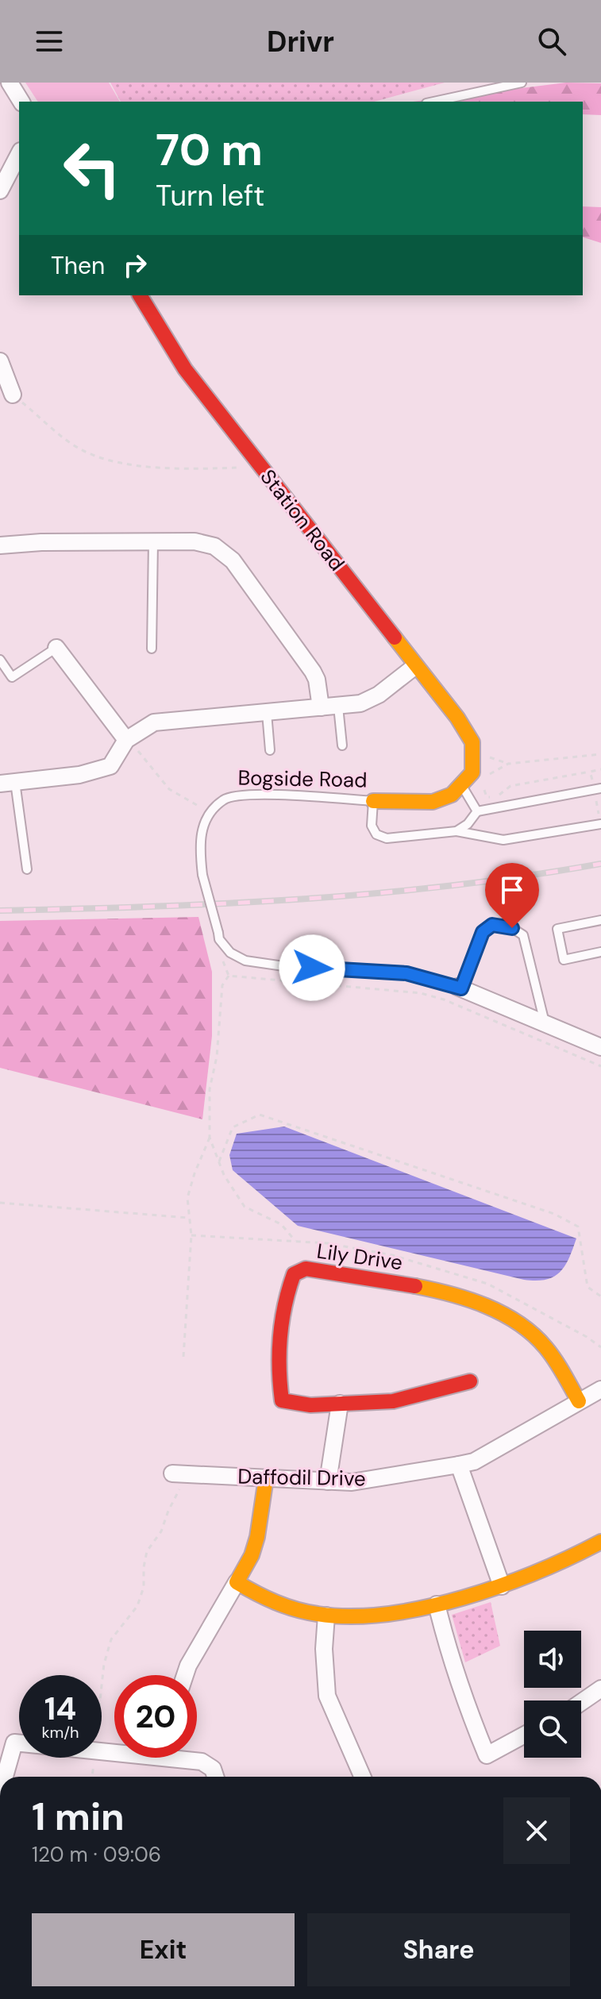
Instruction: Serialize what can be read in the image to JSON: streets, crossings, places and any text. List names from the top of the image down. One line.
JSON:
{"streets":{"main road":["Station Road","Bogside Road","Lily Drive"],"street":["Daffodil Drive"]},"crossings":[["Station Road","Bogside Road"],["Lily Drive","Daffodil Drive"]],"page":{"header":"Drivr","turn":["70 m","Turn left"],"then":"Then","speed":"14 km/h","limit":"20","heading":["1 min","120 m · 09:06"],"buttons":["Exit","Share"]}}
